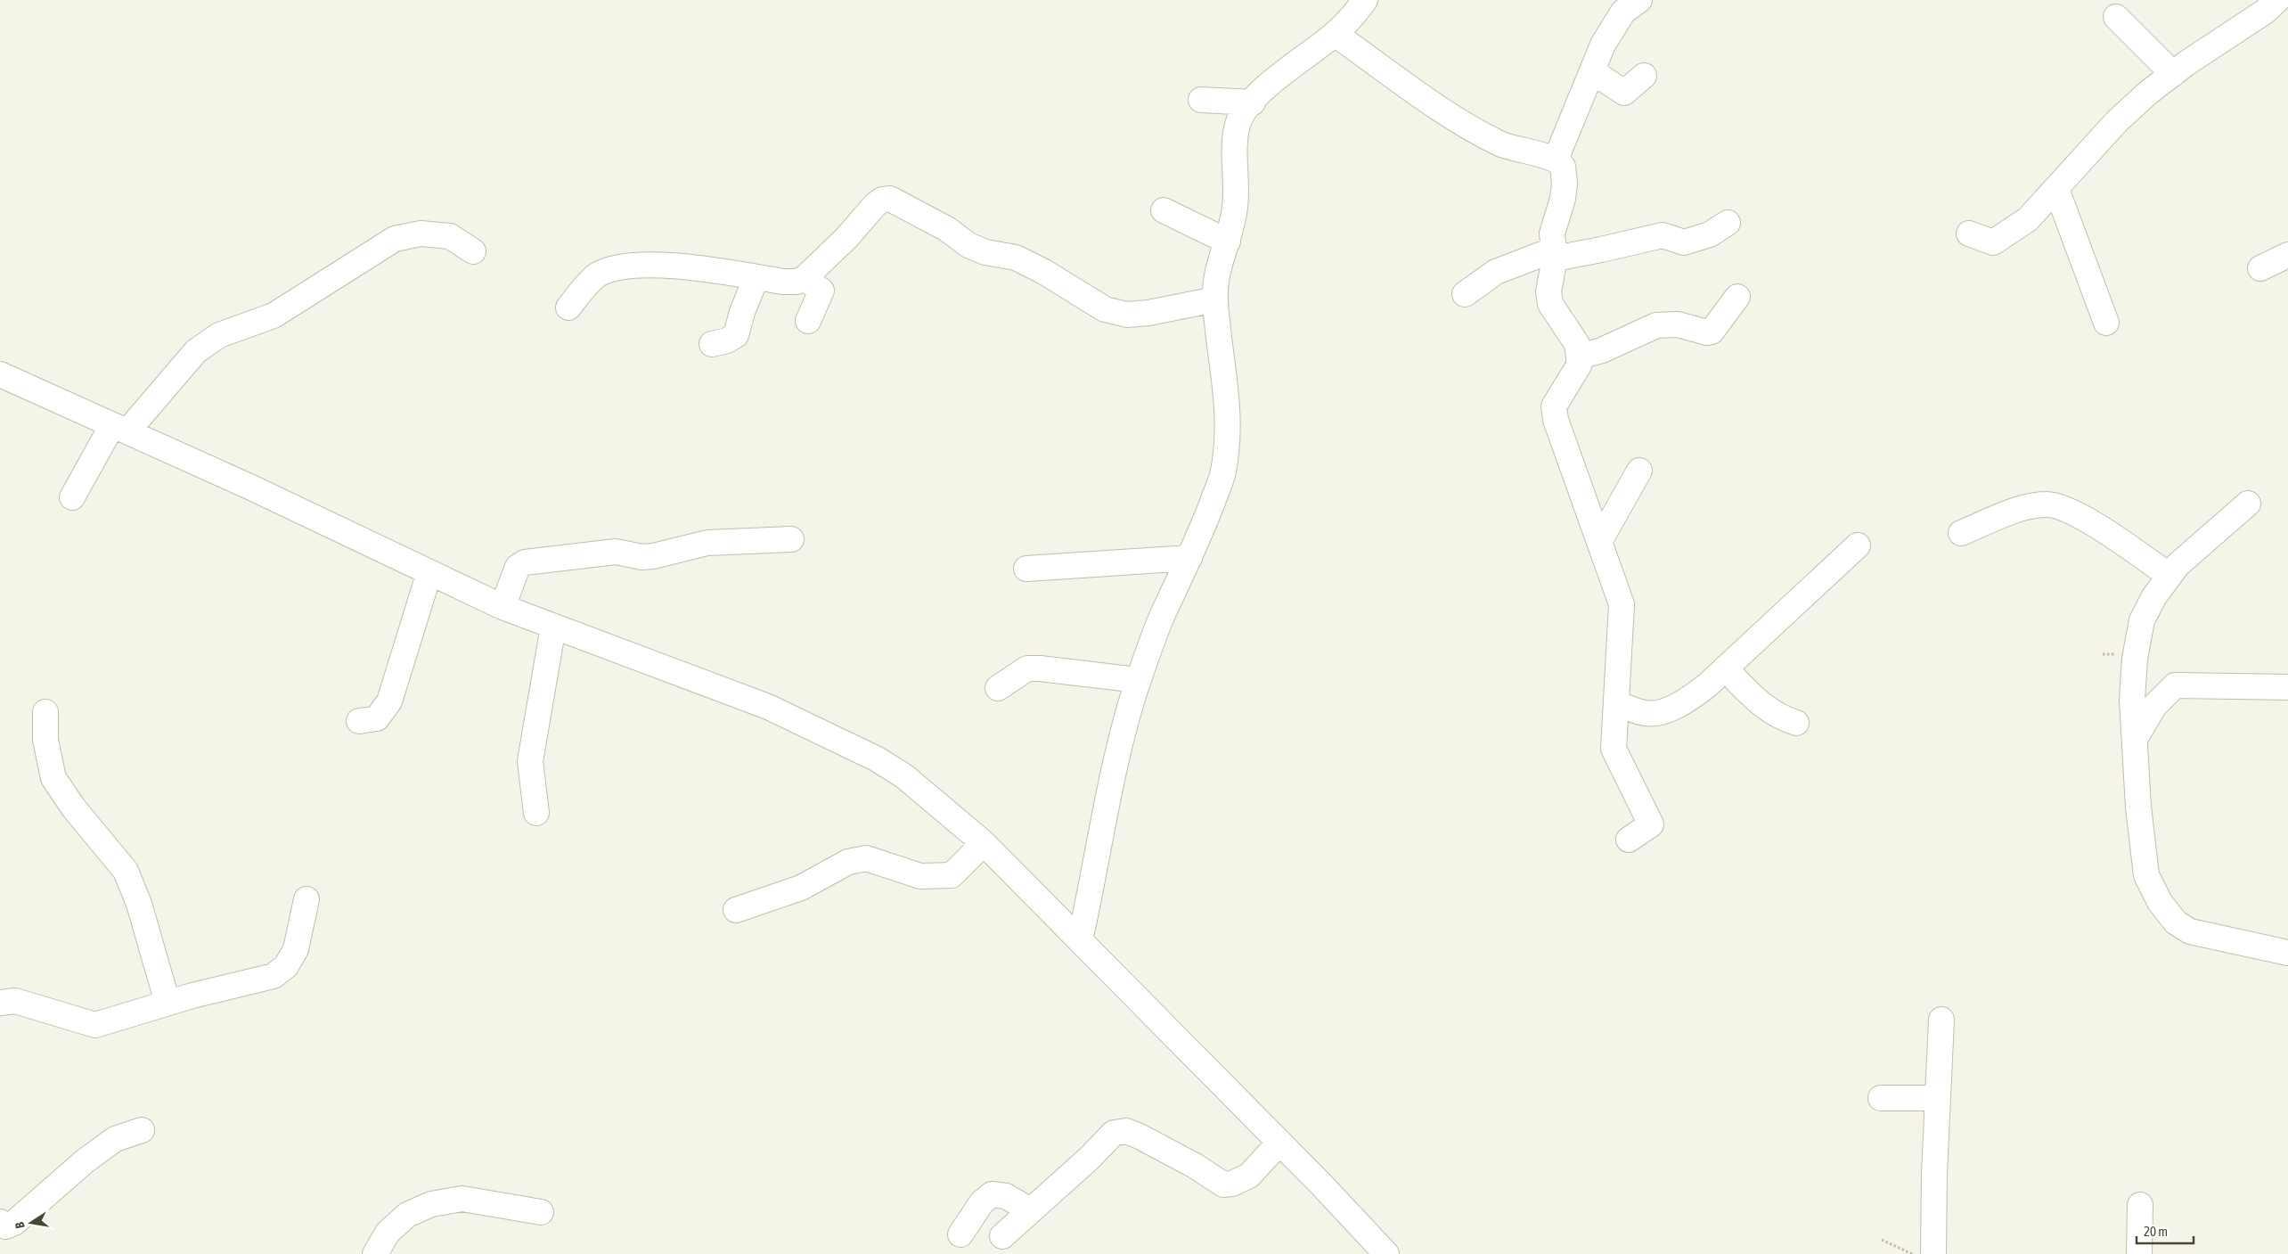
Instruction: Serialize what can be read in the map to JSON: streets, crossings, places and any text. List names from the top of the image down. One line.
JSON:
{"scale_bar":"20 m","north":"left"}
